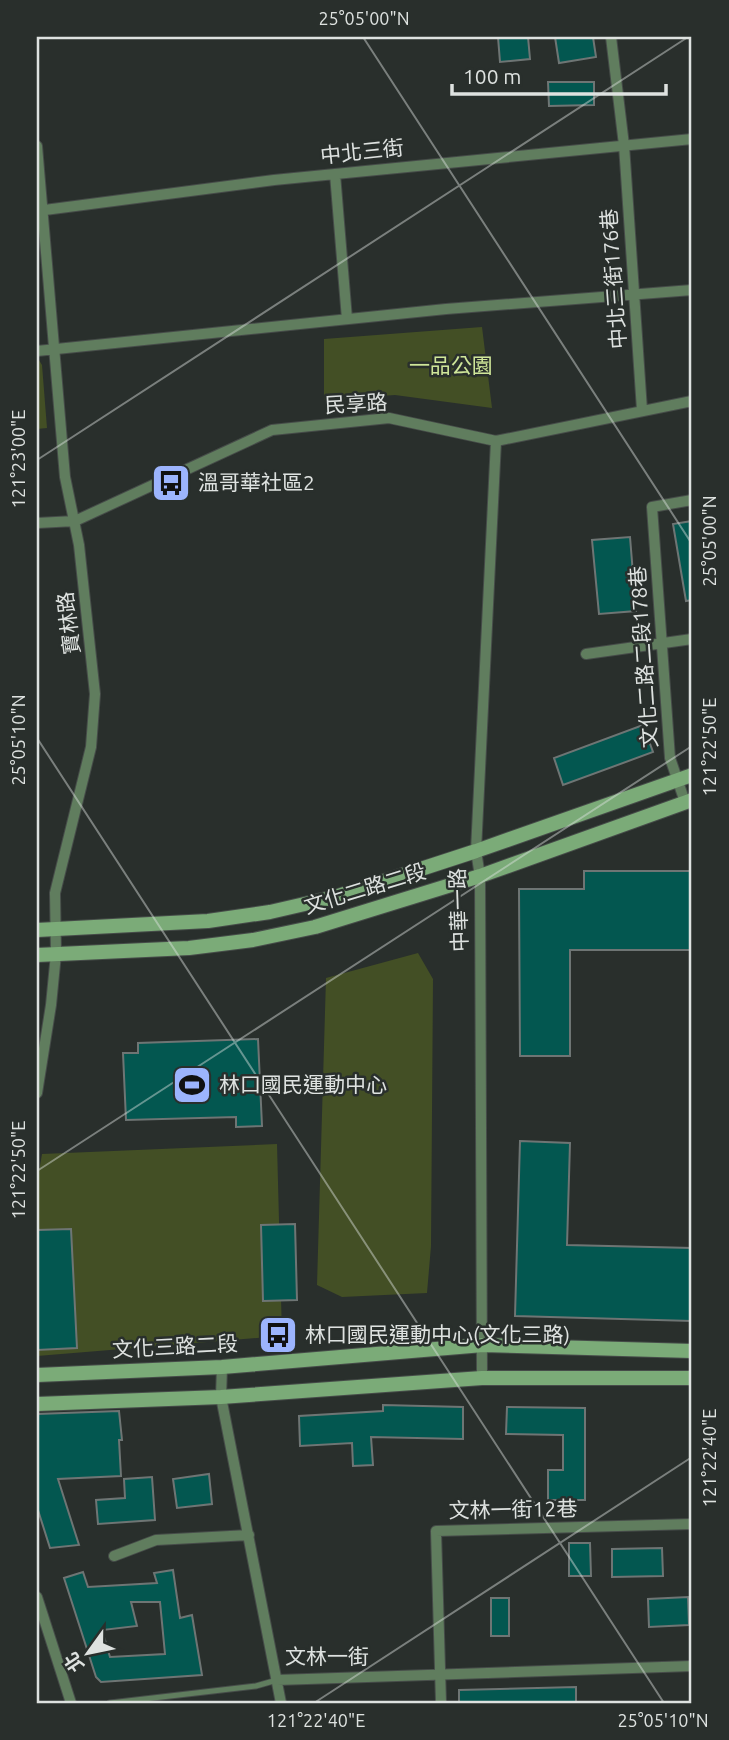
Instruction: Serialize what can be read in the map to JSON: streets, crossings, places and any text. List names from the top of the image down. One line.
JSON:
{"streets":{"street":["中北三街","中北三街176巷","民享路","寶林路","文化二路二段178巷","文化二路二段","中華一路","文化三路二段","文林一街12巷","文林一街"]},"crossings":[["中北三街","中北三街176巷"],["中北三街","寶林路"],["中北三街176巷","民享路"],["民享路","寶林路"],["民享路","中華一路"],["寶林路","文化二路二段"],["文化二路二段178巷","文化二路二段"],["文化二路二段","中華一路"],["中華一路","文化三路二段"],["文化三路二段","文林一街"],["文林一街12巷","文林一街"]],"parks":["一品公園"],"places":{"bus stop":["溫哥華社區2","林口國民運動中心(文化三路)"],"sports":["林口國民運動中心"]},"scale_bar":"100 m","north":"bottom left","coordinates":["25°05'00\"N","121°23'00\"E","25°05'10\"N","121°22'50\"E","121°22'40\"E"]}
